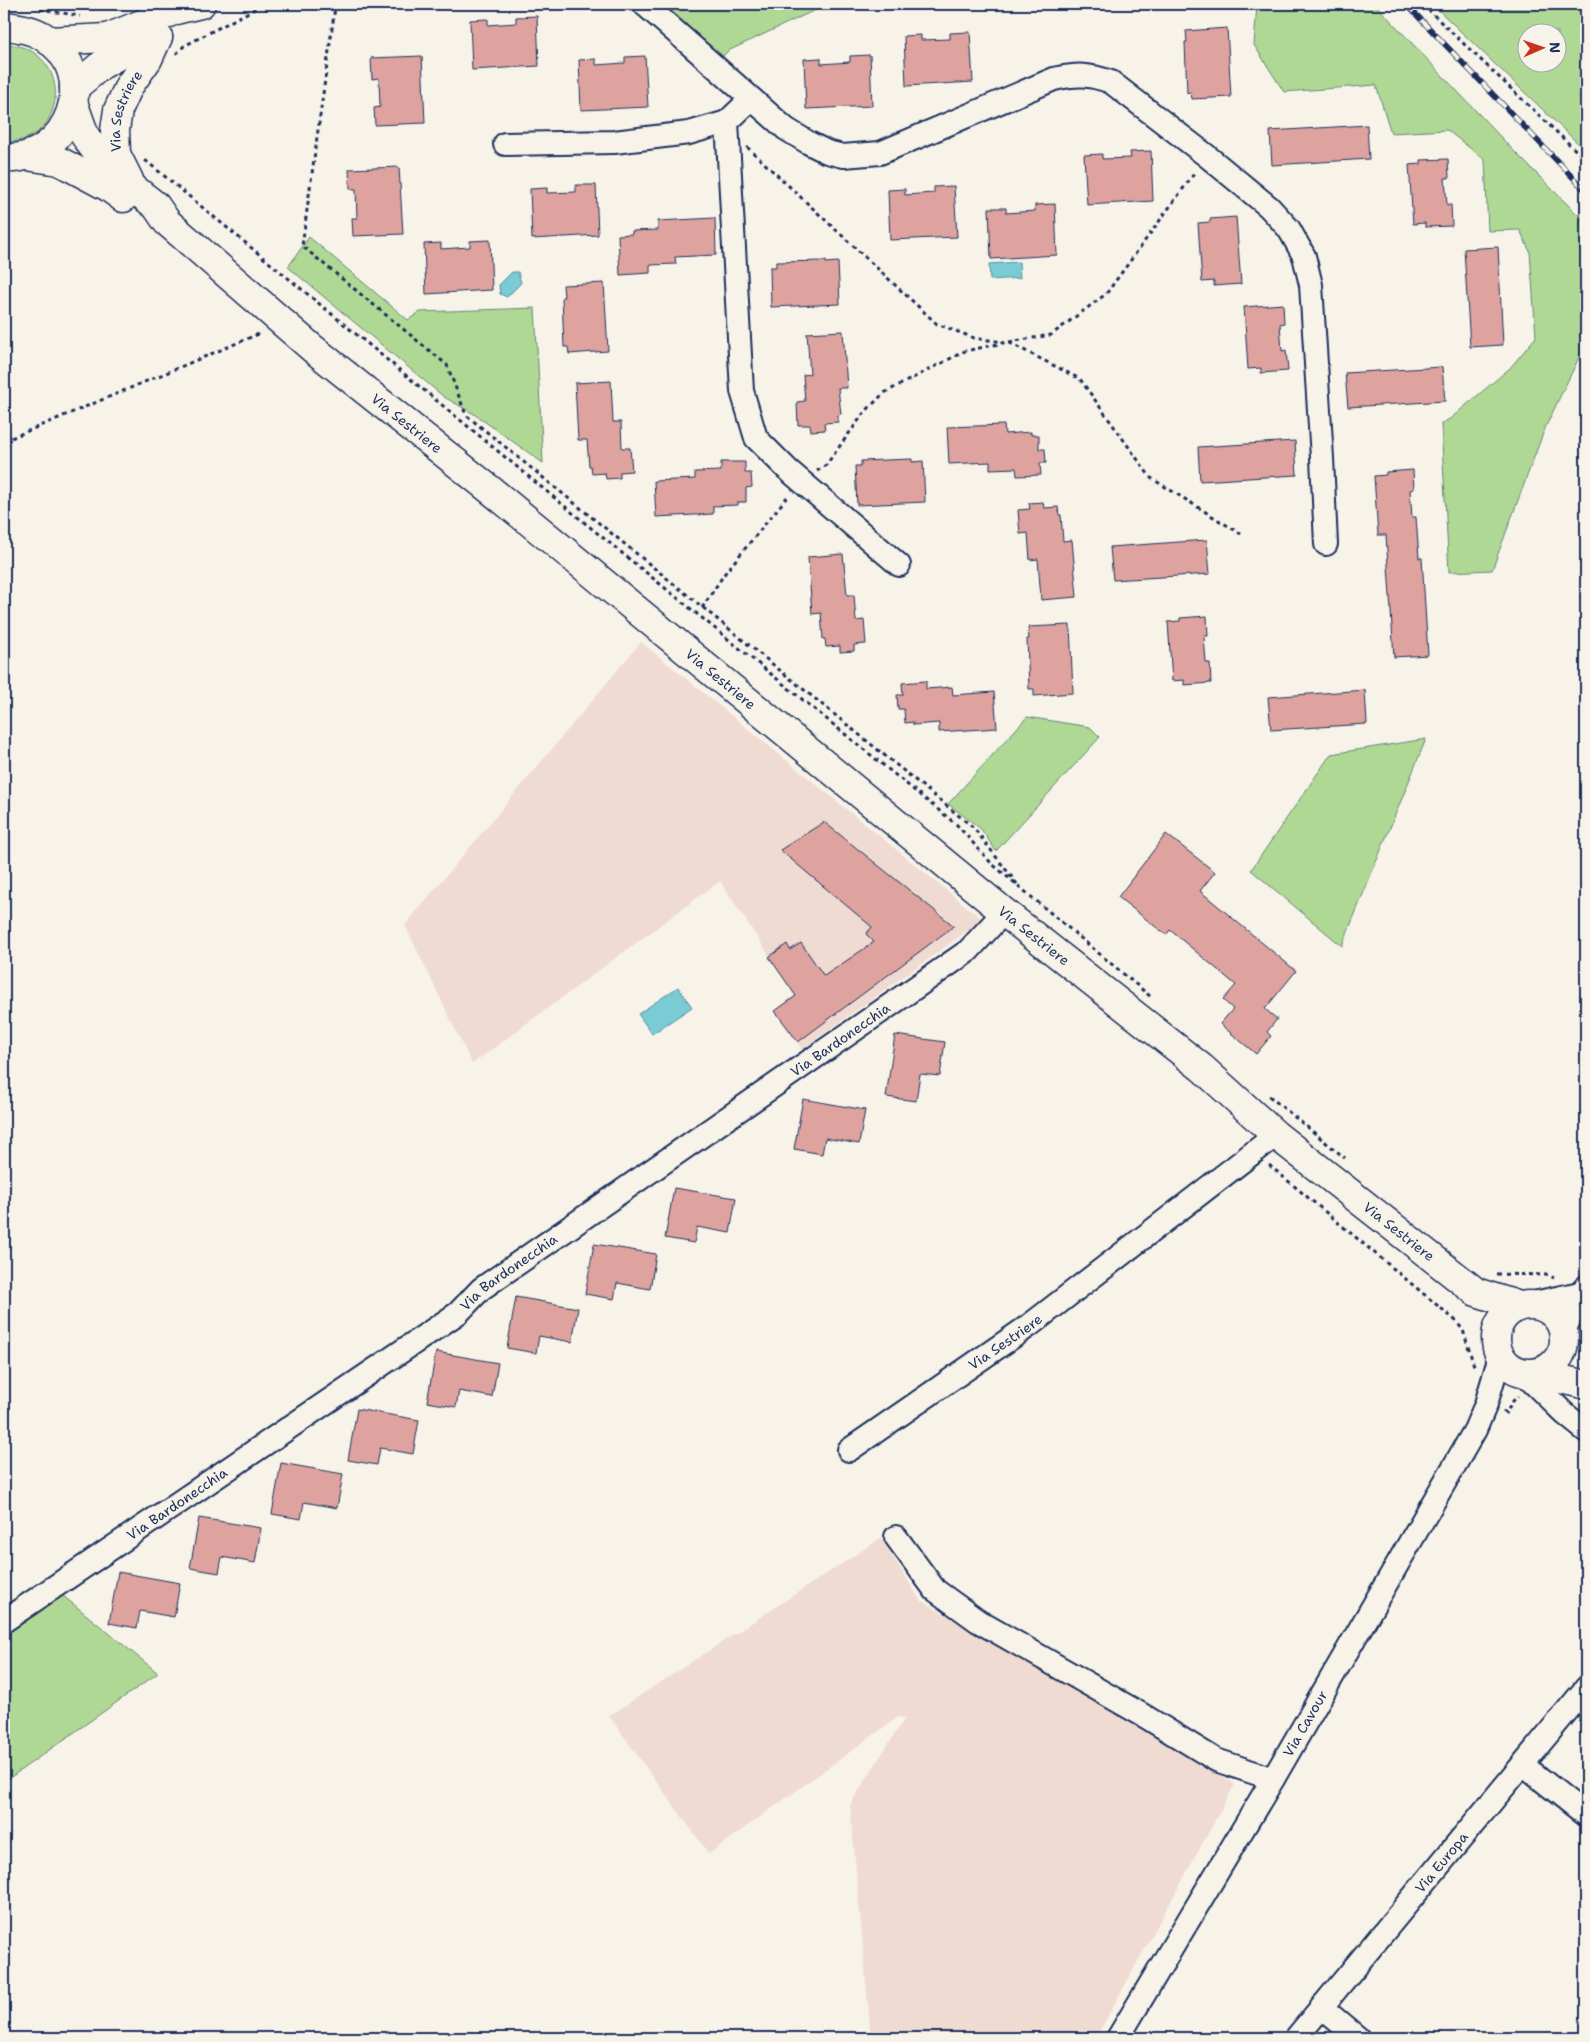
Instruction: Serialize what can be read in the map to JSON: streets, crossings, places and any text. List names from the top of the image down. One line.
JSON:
{"streets":{"main road":["Via Sestriere"],"street":["Via Bardonecchia","Via Cavour","Via Europa"]},"crossings":[["Via Sestriere","Via Bardonecchia"]],"north":"right"}
